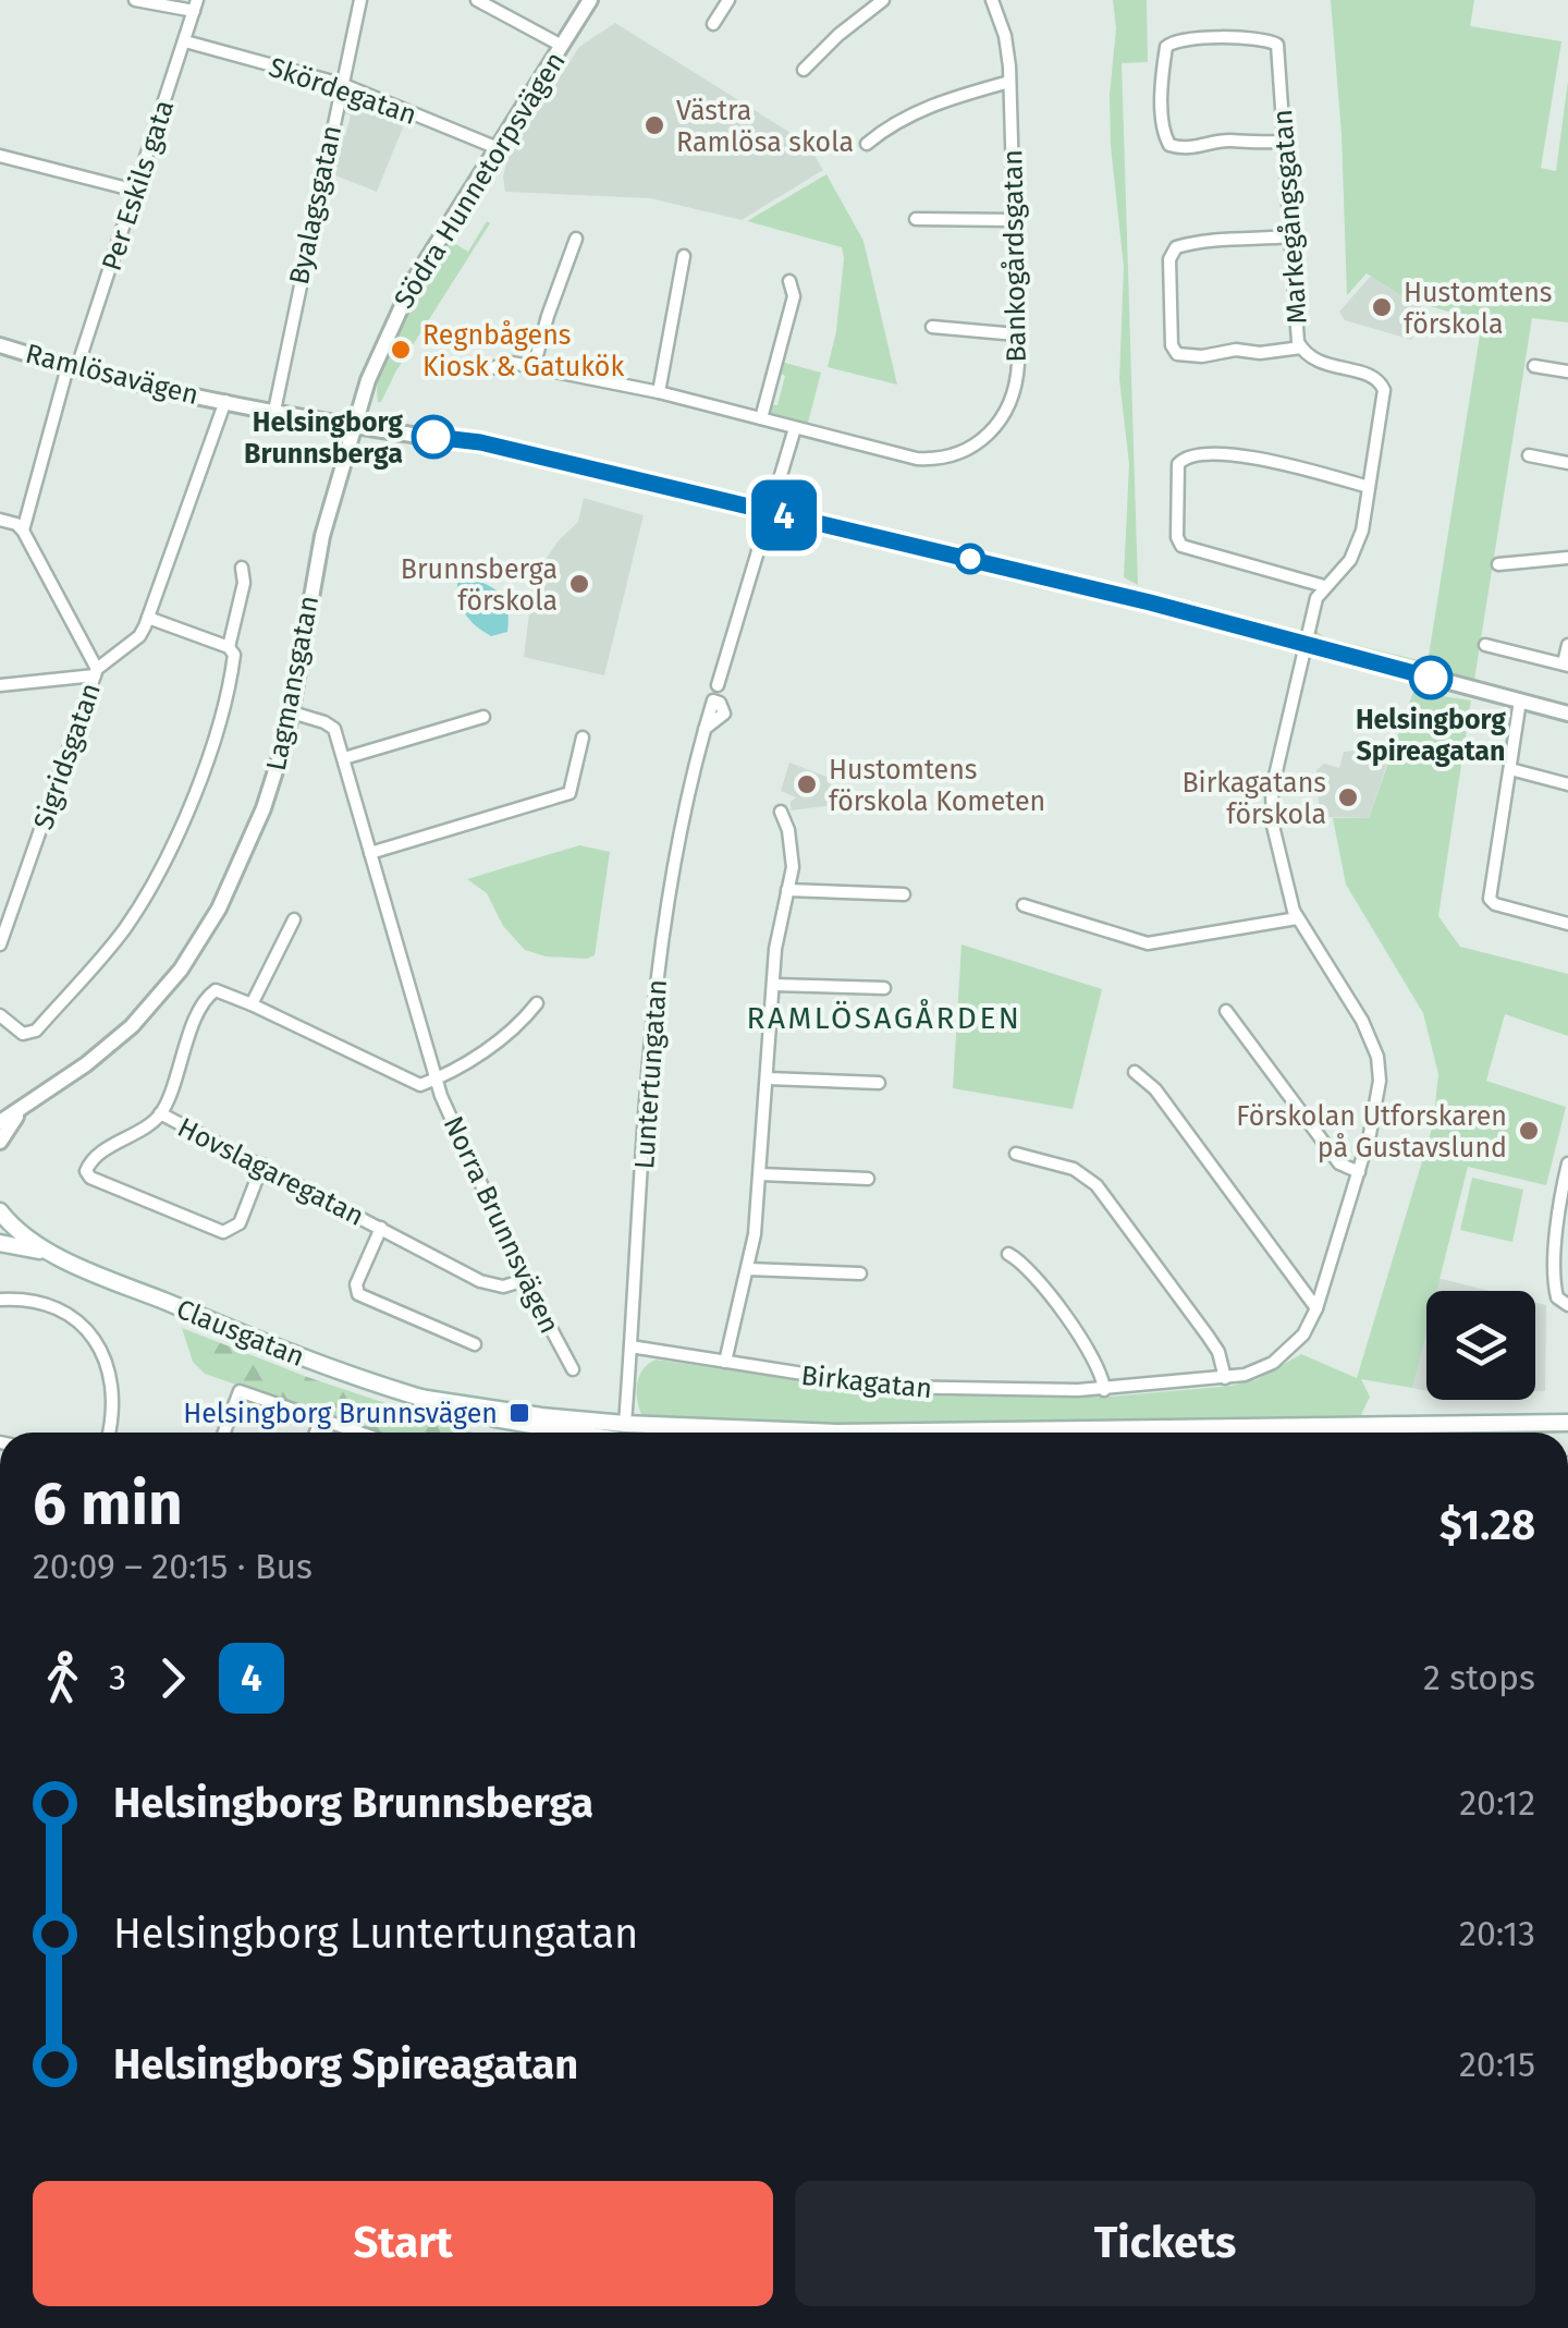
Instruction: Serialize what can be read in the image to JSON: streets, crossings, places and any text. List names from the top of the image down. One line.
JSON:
{"streets":{"main road":["Clausgatan"],"street":["Skördegatan","Södra Hunnetorpsvägen","Per Eskils gata","Byalagsgatan","Markegångsgatan","Bankogårdsgatan","Ramlösavägen","Lagmansgatan","Sigridsgatan","Luntertungatan","Hovslagaregatan","Norra Brunnsvägen","Birkagatan"]},"crossings":[["Skördegatan","Södra Hunnetorpsvägen"],["Skördegatan","Per Eskils gata"],["Skördegatan","Byalagsgatan"],["Södra Hunnetorpsvägen","Ramlösavägen"],["Södra Hunnetorpsvägen","Lagmansgatan"],["Per Eskils gata","Ramlösavägen"],["Byalagsgatan","Ramlösavägen"],["Markegångsgatan","Ramlösavägen"],["Markegångsgatan","Birkagatan"],["Ramlösavägen","Lagmansgatan"],["Ramlösavägen","Sigridsgatan"],["Ramlösavägen","Birkagatan"],["Lagmansgatan","Norra Brunnsvägen"],["Luntertungatan","Birkagatan"],["Hovslagaregatan","Norra Brunnsvägen"]],"districts":["RAMLÖSAGÅRDEN"],"places":{"other":["Västra Ramlösa skola","Hustomtens förskola","Regnbågens Kiosk & Gatukök","Helsingborg Brunnsberga","Brunnsberga förskola","Helsingborg Spireagatan","Hustomtens förskola Kometen","Birkagatans förskola","Förskolan Utforskaren på Gustavslund"],"transit":["Helsingborg Brunnsvägen"]},"lines":["bus line 4"],"page":{"on_map":"4","heading":["6 min","20:09 – 20:15 · Bus","$1.28"],"legs":["3","4","2 stops"],"list":[{"name":"Helsingborg Brunnsberga","value":"20:12"},{"name":"Helsingborg Luntertungatan","value":"20:13"},{"name":"Helsingborg Spireagatan","value":"20:15"}],"buttons":["Start","Tickets"]}}
